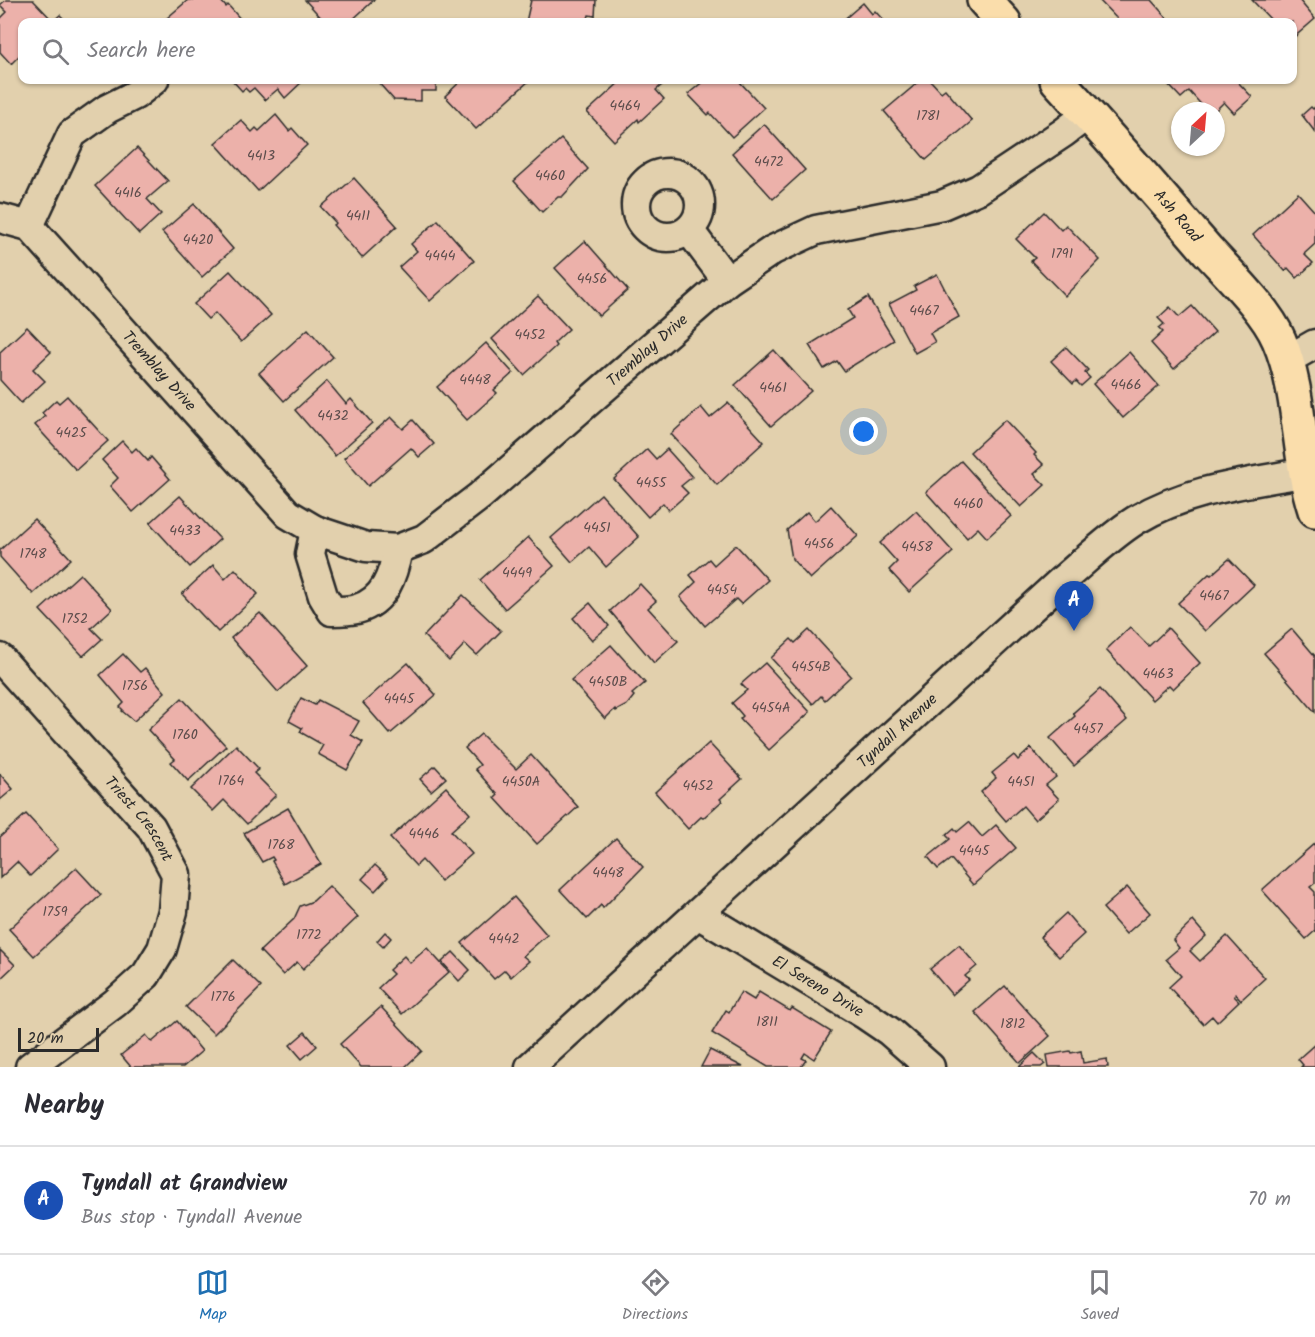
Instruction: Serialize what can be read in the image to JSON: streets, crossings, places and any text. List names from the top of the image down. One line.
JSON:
{"streets":{"main road":["Ash Road"],"street":["Tremblay Drive","Tyndall Avenue","Triest Crescent","El Sereno Drive"]},"crossings":[["Ash Road","Tremblay Drive"],["Ash Road","Tyndall Avenue"],["Tyndall Avenue","El Sereno Drive"]],"house_numbers":["4464","1781","4413","4472","4460","4416","4411","4420","1791","4444","4456","4467","4452","4448","4466","4461","4432","4425","4455","4460","4451","4433","4456","4458","1748","4449","4454","4467","1752","4454B","4463","4450B","1756","4445","4454A","4457","1760","1764","4450A","4451","4452","4446","1768","4445","4448","1759","1772","4442","1776","1811","1812"],"scale_bar":"20 m","north":"top right","page":{"search":"Search here","pins":"A","scale":"20 m","heading":"Nearby","list":[{"mark":"A","name":"Tyndall at Grandview","note":"Bus stop · Tyndall Avenue","value":"70 m"}],"nav":["Map","Directions","Saved"]}}
